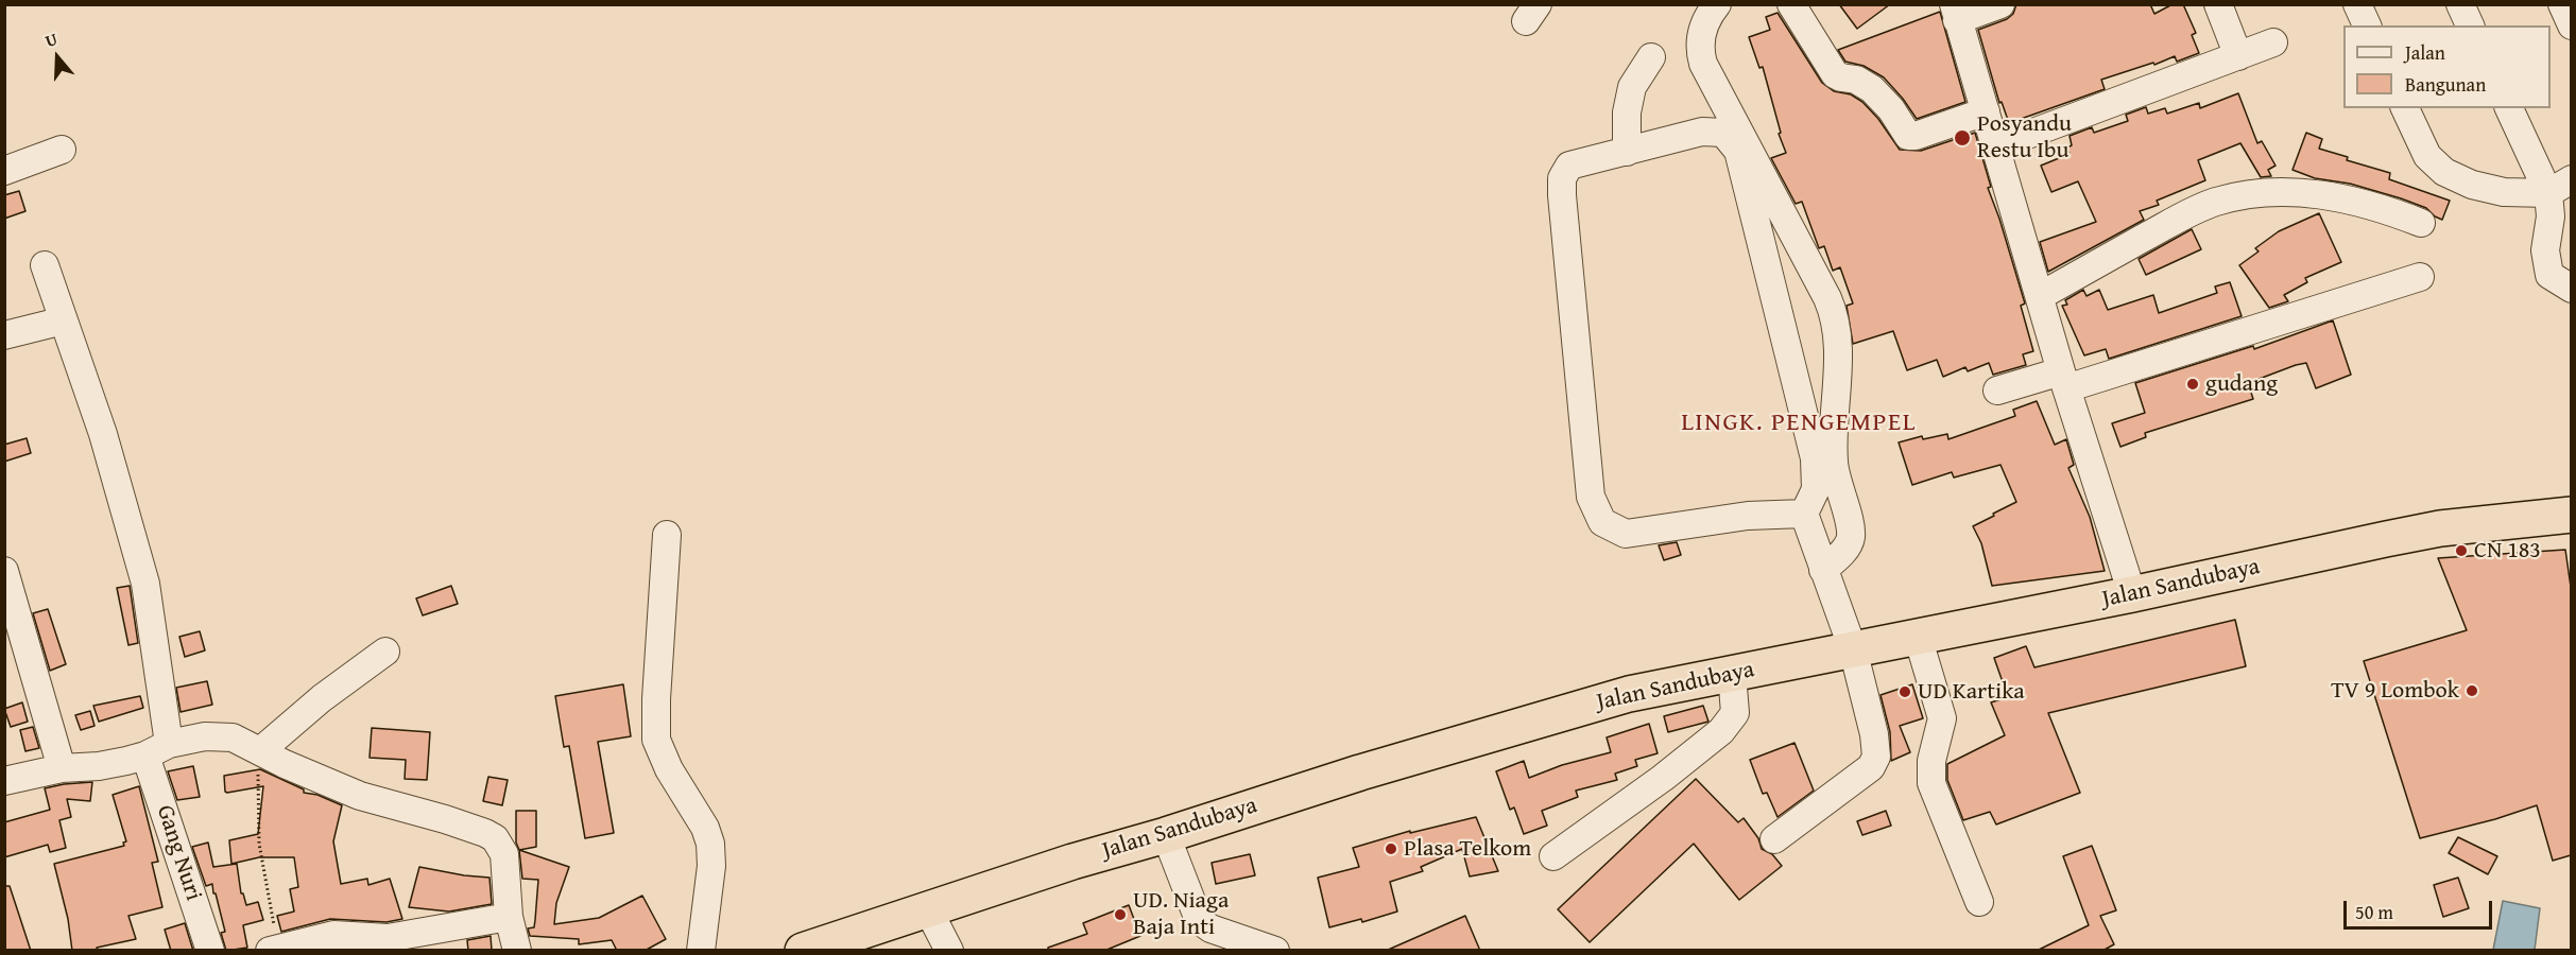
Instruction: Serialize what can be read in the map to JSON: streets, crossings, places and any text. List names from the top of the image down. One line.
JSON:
{"streets":{"highway":["Jalan Sandubaya"],"street":["Gang Nuri"]},"districts":["LINGK. PENGEMPEL"],"places":["Posyandu Restu Ibu","gudang","CN 183","TV 9 Lombok","UD Kartika","Plasa Telkom","UD. Niaga Baja Inti"],"legend":["Jalan","Bangunan"],"scale_bar":"50 m","north":"top"}
